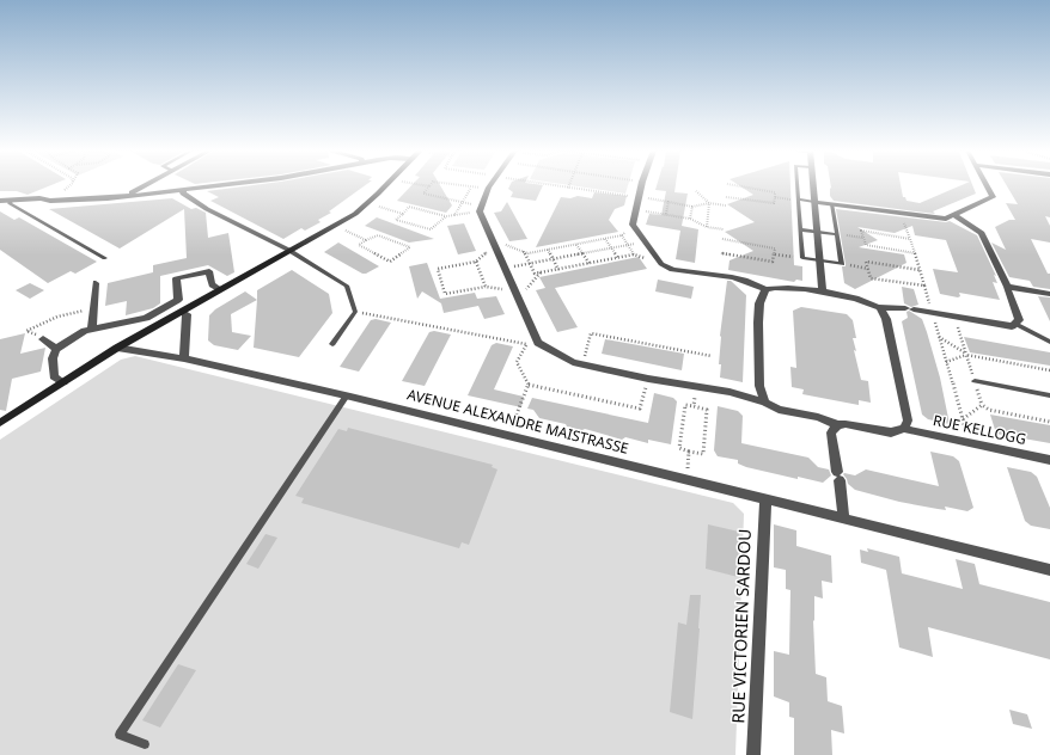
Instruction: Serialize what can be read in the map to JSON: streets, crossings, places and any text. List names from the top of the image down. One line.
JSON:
{"streets":{"street":["AVENUE ALEXANDRE MAISTRASSE","RUE KELLOGG","RUE VICTORIEN SARDOU"]},"crossings":[["AVENUE ALEXANDRE MAISTRASSE","RUE VICTORIEN SARDOU"]]}
